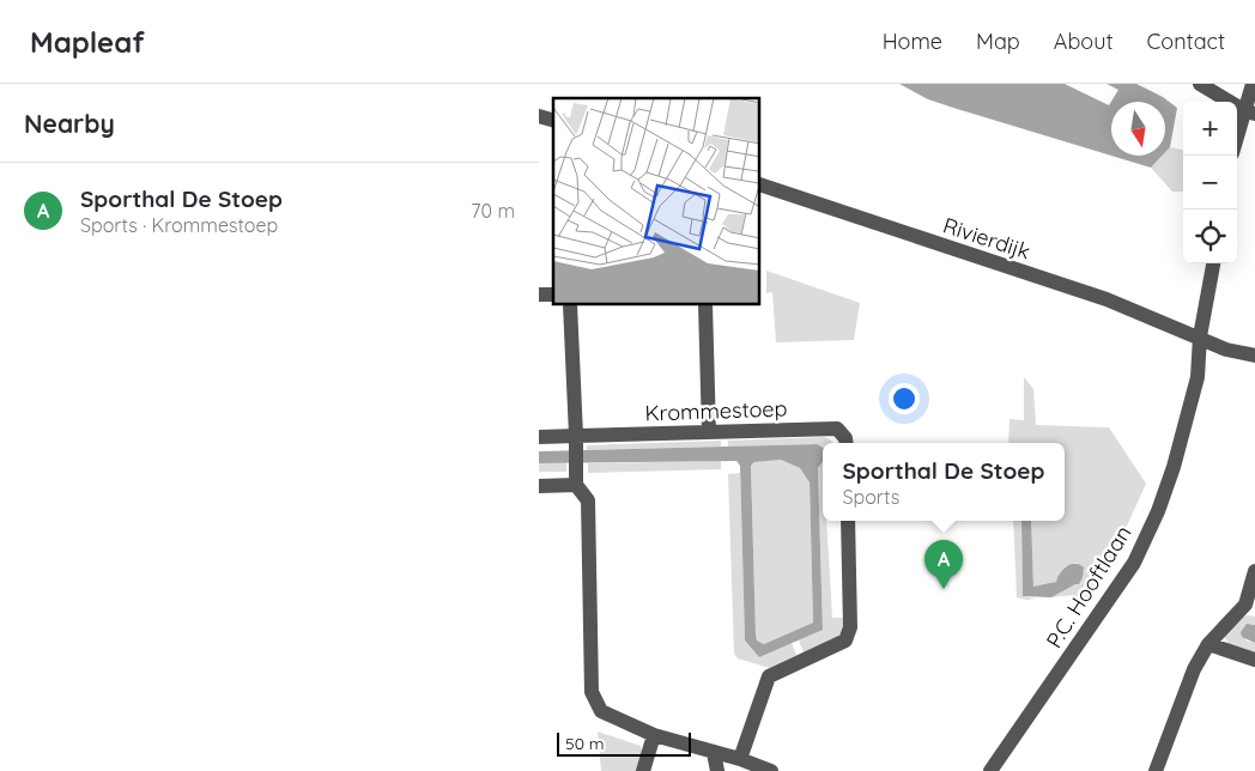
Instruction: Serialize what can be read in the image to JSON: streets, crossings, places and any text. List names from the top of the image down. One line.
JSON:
{"streets":{"street":["Rivierdijk","Krommestoep","P.C. Hooftlaan"]},"crossings":[["Rivierdijk","P.C. Hooftlaan"]],"scale_bar":"50 m","north":"bottom","page":{"header":"Mapleaf","nav":["Home","Map","About","Contact"],"heading":"Nearby","map_buttons":["+","−"],"list":[{"mark":"A","name":"Sporthal De Stoep","note":"Sports · Krommestoep","value":"70 m"}],"popup":["Sporthal De Stoep","Sports"],"pins":"A","scale":"50 m"}}
